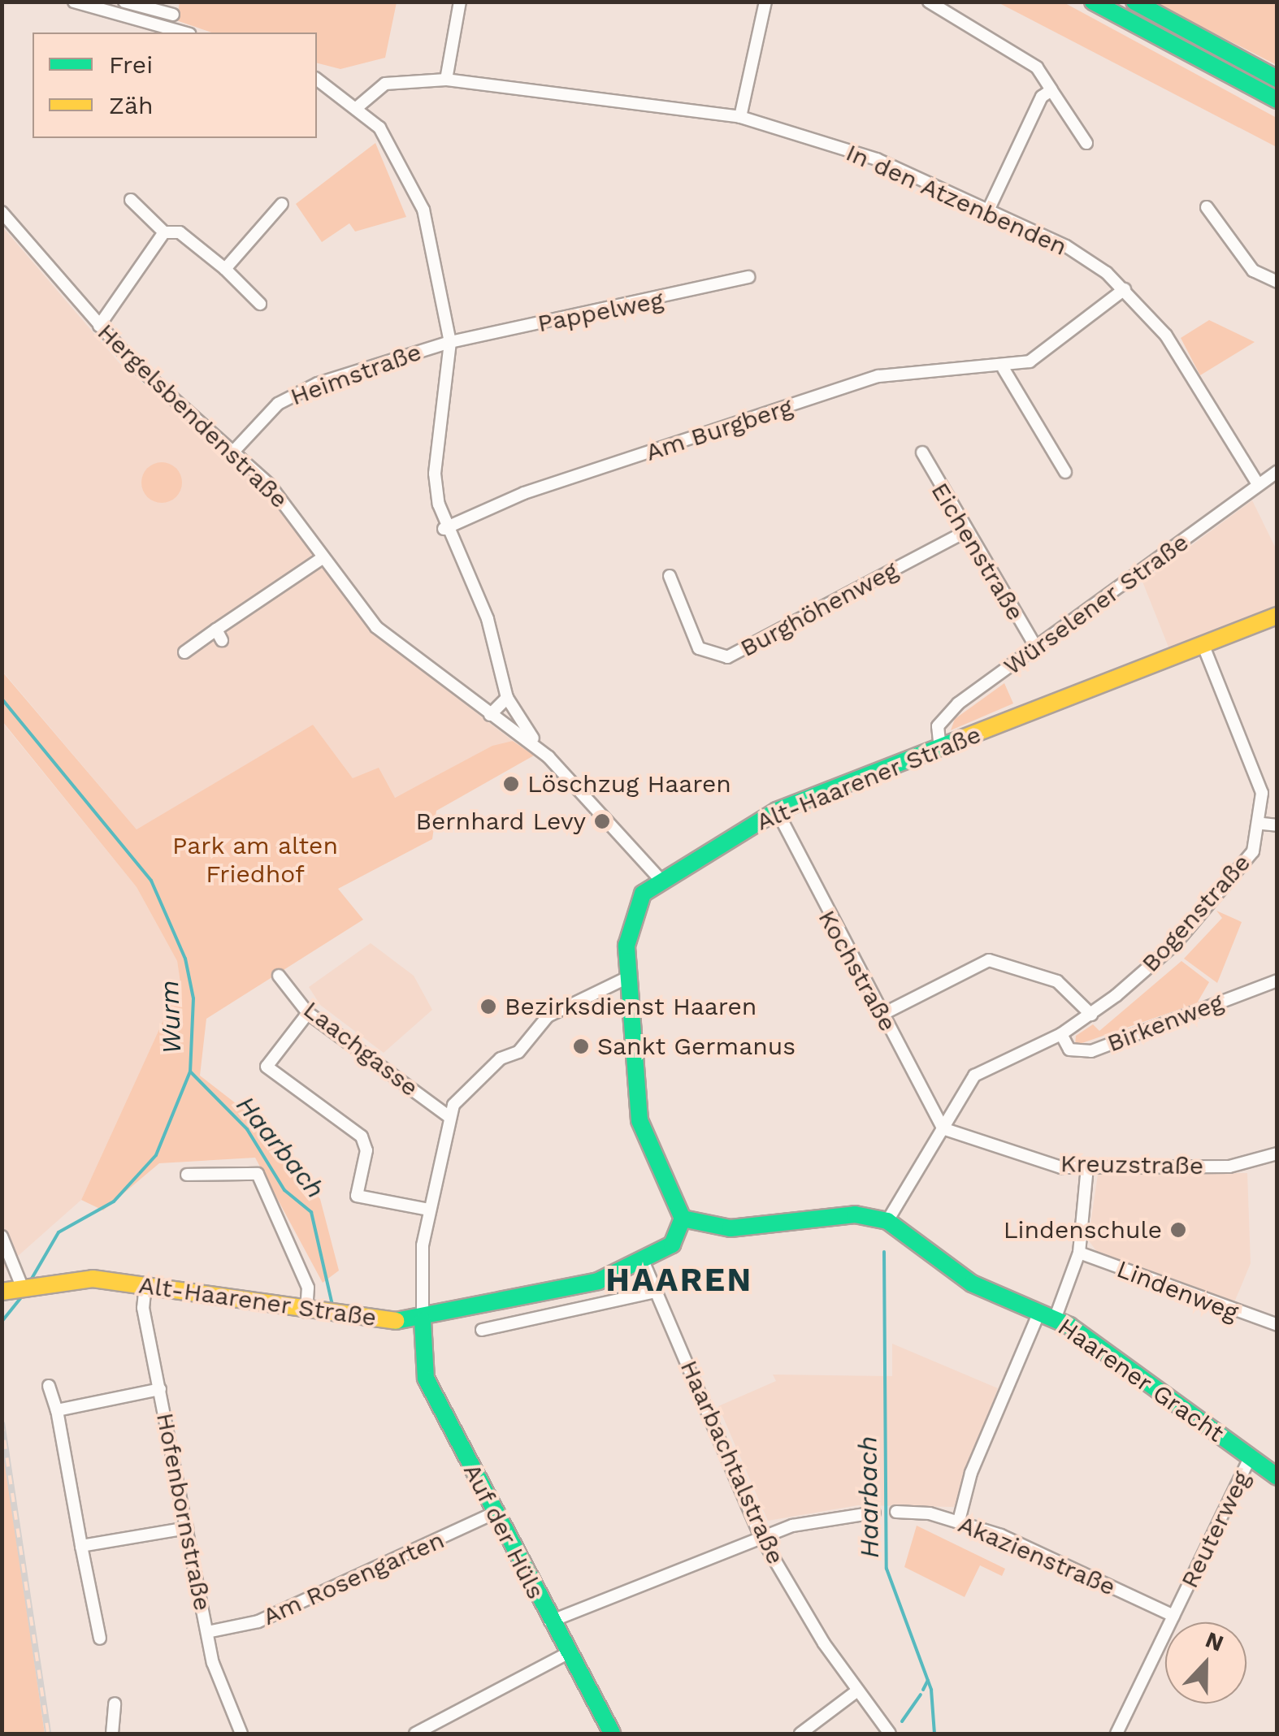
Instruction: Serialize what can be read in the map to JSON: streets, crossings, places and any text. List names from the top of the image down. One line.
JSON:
{"streets":{"main road":["Alt-Haarener Straße","Haarener Gracht","Auf der Hüls"],"street":["In den Atzenbenden","Pappelweg","Heimstraße","Hergelsbendenstraße","Am Burgberg","Eichenstraße","Würselener Straße","Burghöhenweg","Bogenstraße","Kochstraße","Birkenweg","Laachgasse","Kreuzstraße","Lindenweg","Haarbachtalstraße","Hofenbornstraße","Reuterweg","Akazienstraße","Am Rosengarten"]},"crossings":[["In den Atzenbenden","Am Burgberg"],["In den Atzenbenden","Würselener Straße"],["Pappelweg","Heimstraße"],["Heimstraße","Hergelsbendenstraße"],["Eichenstraße","Würselener Straße"],["Eichenstraße","Burghöhenweg"],["Würselener Straße","Alt-Haarener Straße"],["Alt-Haarener Straße","Kochstraße"],["Alt-Haarener Straße","Haarener Gracht"],["Alt-Haarener Straße","Haarbachtalstraße"],["Alt-Haarener Straße","Hofenbornstraße"],["Alt-Haarener Straße","Auf der Hüls"],["Bogenstraße","Kochstraße"],["Bogenstraße","Birkenweg"],["Bogenstraße","Kreuzstraße"],["Bogenstraße","Haarener Gracht"],["Kochstraße","Kreuzstraße"],["Haarener Gracht","Reuterweg"],["Hofenbornstraße","Am Rosengarten"],["Reuterweg","Akazienstraße"],["Auf der Hüls","Am Rosengarten"]],"districts":["HAAREN"],"water":["Wurm","Haarbach"],"parks":["Park am alten Friedhof"],"places":["Löschzug Haaren","Bernhard Levy","Bezirksdienst Haaren","Sankt Germanus","Lindenschule"],"legend":["Frei","Zäh"],"north":"top"}
